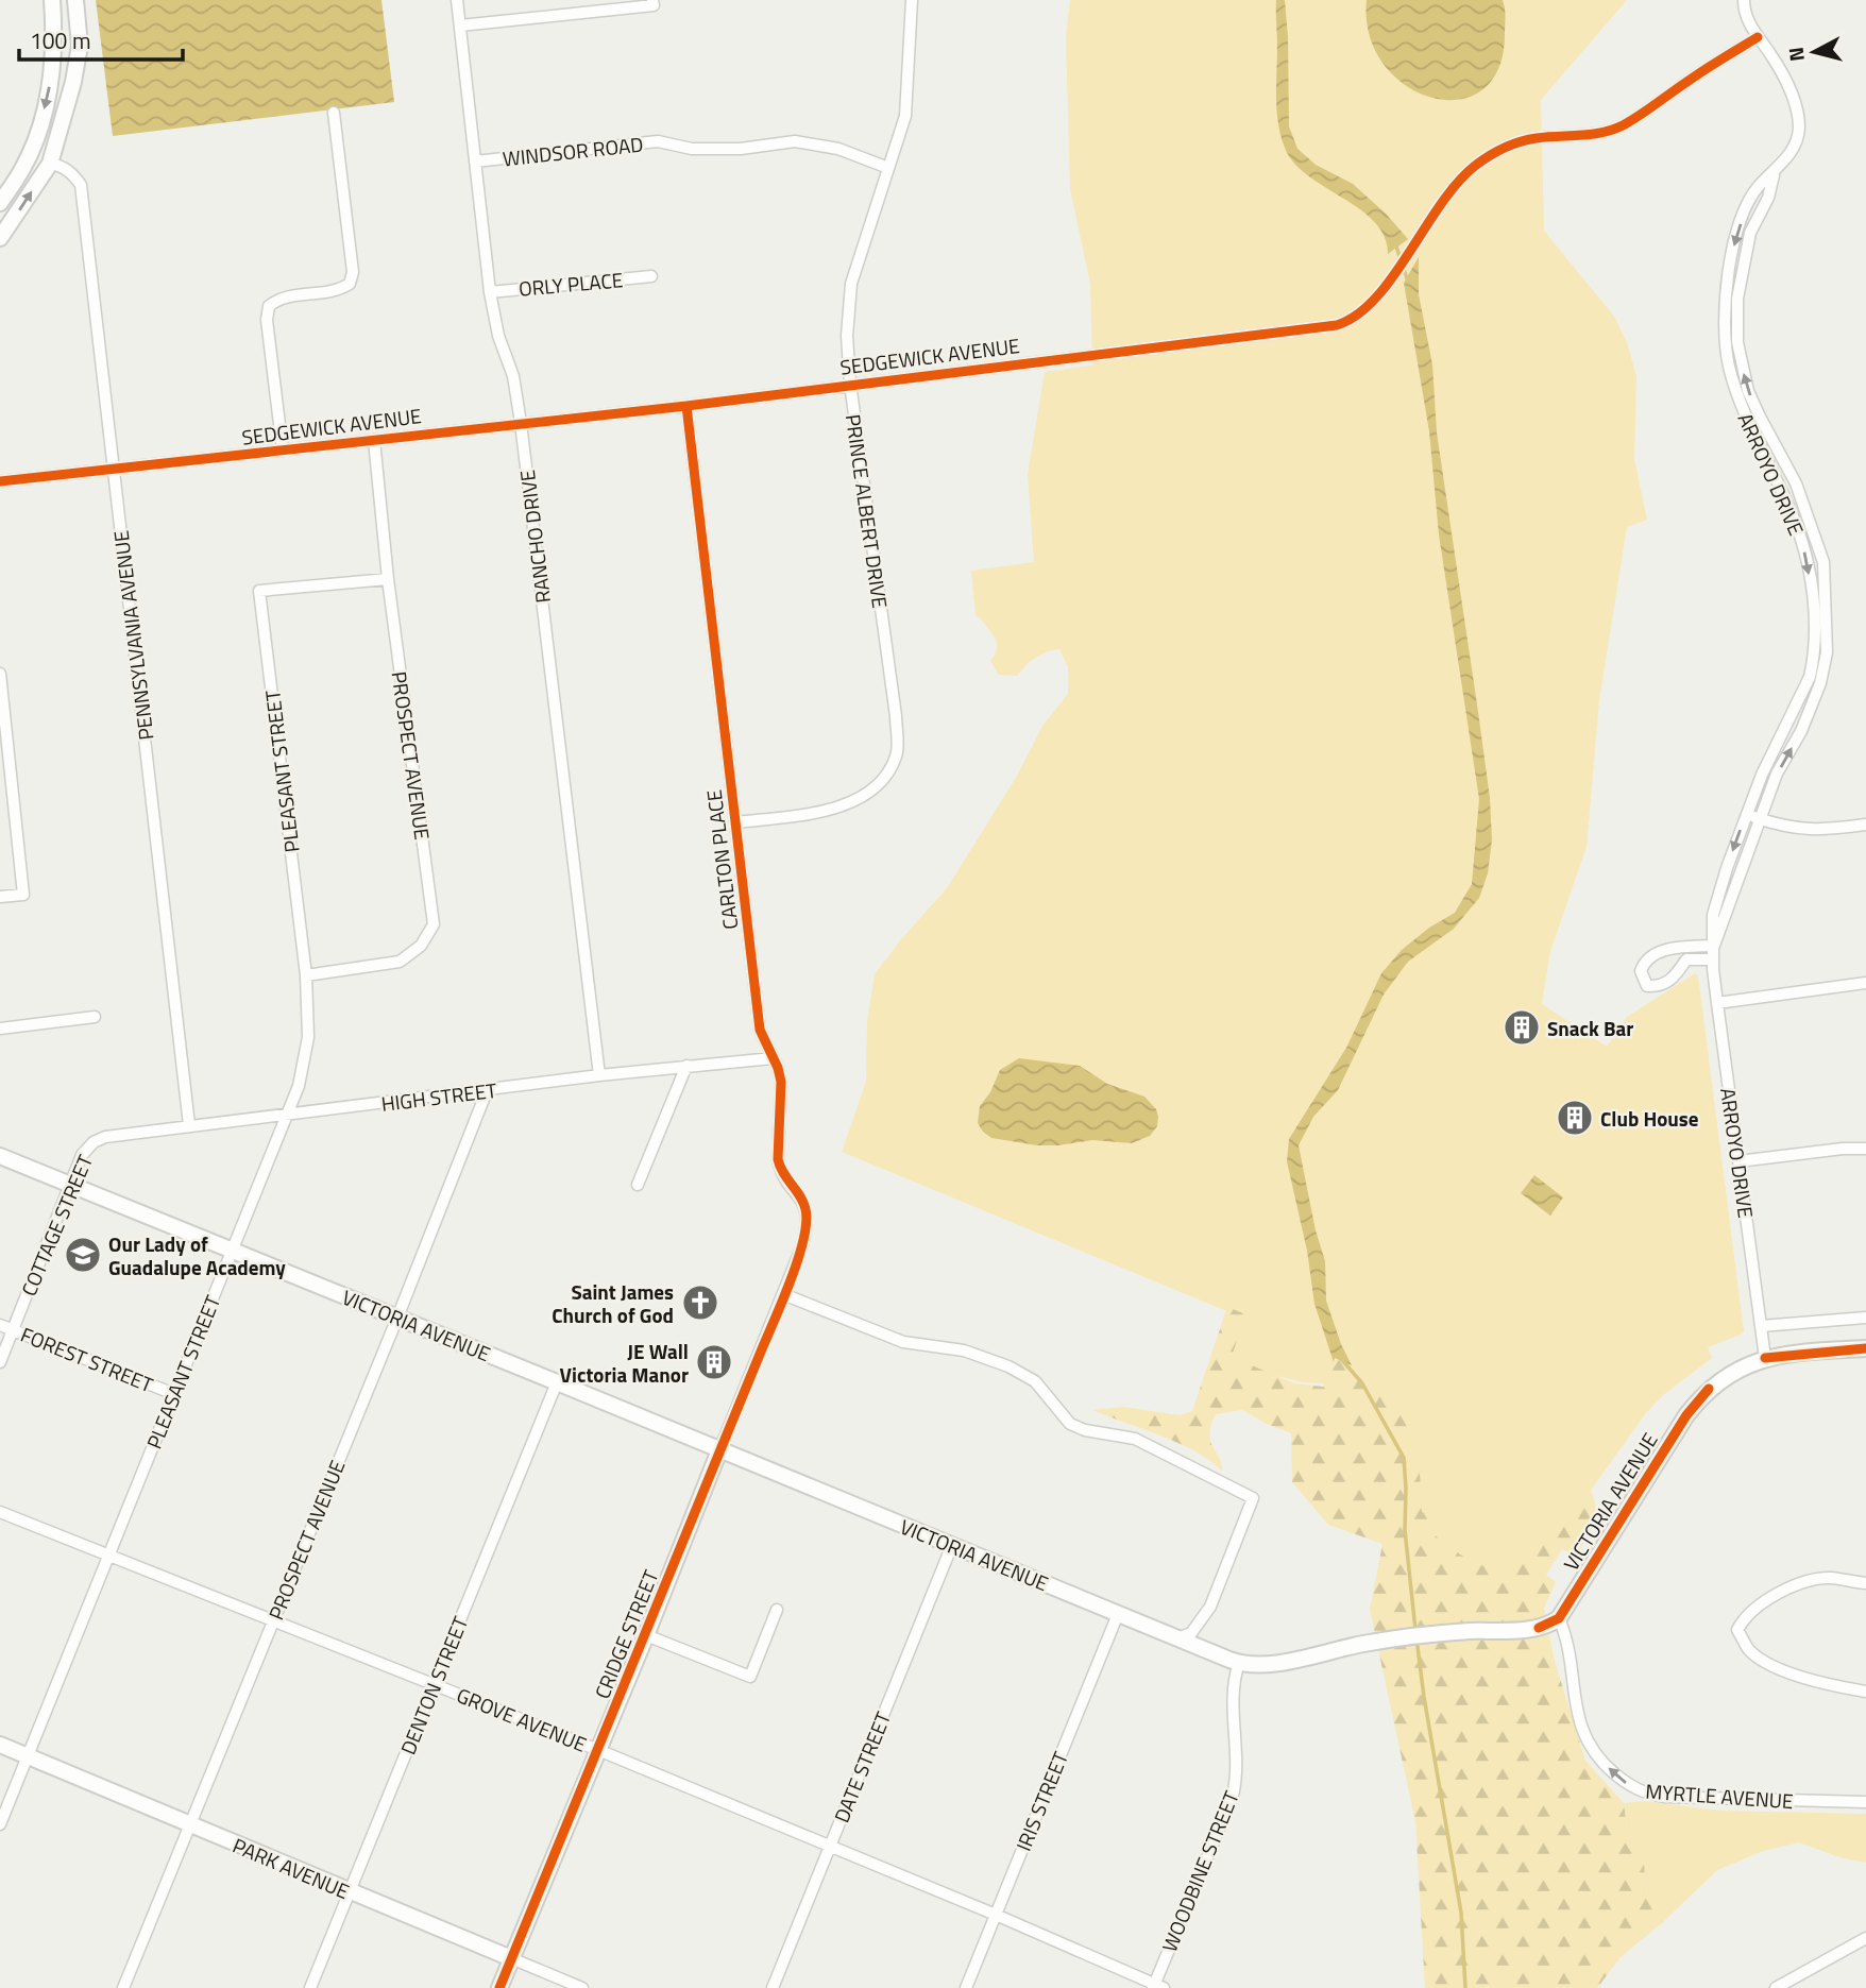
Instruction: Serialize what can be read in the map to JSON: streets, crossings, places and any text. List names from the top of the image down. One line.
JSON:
{"streets":{"street":["WINDSOR ROAD","ORLY PLACE","SEDGEWICK AVENUE","ARROYO DRIVE","PRINCE ALBERT DRIVE","RANCHO DRIVE","PENNSYLVANIA AVENUE","PROSPECT AVENUE","PLEASANT STREET","CARLTON PLACE","HIGH STREET","COTTAGE STREET","VICTORIA AVENUE","FOREST STREET","CRIDGE STREET","DENTON STREET","GROVE AVENUE","DATE STREET","MYRTLE AVENUE","IRIS STREET","PARK AVENUE","WOODBINE STREET"]},"crossings":[["WINDSOR ROAD","PRINCE ALBERT DRIVE"],["WINDSOR ROAD","RANCHO DRIVE"],["ORLY PLACE","RANCHO DRIVE"],["SEDGEWICK AVENUE","ARROYO DRIVE"],["SEDGEWICK AVENUE","PRINCE ALBERT DRIVE"],["SEDGEWICK AVENUE","RANCHO DRIVE"],["SEDGEWICK AVENUE","PENNSYLVANIA AVENUE"],["SEDGEWICK AVENUE","PROSPECT AVENUE"],["SEDGEWICK AVENUE","CARLTON PLACE"],["ARROYO DRIVE","VICTORIA AVENUE"],["PRINCE ALBERT DRIVE","CARLTON PLACE"],["RANCHO DRIVE","HIGH STREET"],["PENNSYLVANIA AVENUE","HIGH STREET"],["PROSPECT AVENUE","PLEASANT STREET"],["PROSPECT AVENUE","HIGH STREET"],["PROSPECT AVENUE","VICTORIA AVENUE"],["PROSPECT AVENUE","GROVE AVENUE"],["PROSPECT AVENUE","PARK AVENUE"],["PLEASANT STREET","HIGH STREET"],["PLEASANT STREET","VICTORIA AVENUE"],["PLEASANT STREET","FOREST STREET"],["PLEASANT STREET","GROVE AVENUE"],["PLEASANT STREET","PARK AVENUE"],["CARLTON PLACE","HIGH STREET"],["CARLTON PLACE","CRIDGE STREET"],["HIGH STREET","COTTAGE STREET"],["COTTAGE STREET","VICTORIA AVENUE"],["COTTAGE STREET","FOREST STREET"],["VICTORIA AVENUE","CRIDGE STREET"],["VICTORIA AVENUE","DENTON STREET"],["VICTORIA AVENUE","DATE STREET"],["VICTORIA AVENUE","MYRTLE AVENUE"],["VICTORIA AVENUE","IRIS STREET"],["VICTORIA AVENUE","WOODBINE STREET"],["CRIDGE STREET","GROVE AVENUE"],["CRIDGE STREET","PARK AVENUE"],["DENTON STREET","GROVE AVENUE"],["DENTON STREET","PARK AVENUE"],["GROVE AVENUE","DATE STREET"],["GROVE AVENUE","IRIS STREET"],["GROVE AVENUE","WOODBINE STREET"]],"one_way":["MYRTLE AVENUE"],"places":{"building":["Snack Bar","Club House","JE Wall Victoria Manor"],"school or university":["Our Lady of Guadalupe Academy"],"church":["Saint James Church of God"]},"scale_bar":"100 m","north":"left"}
